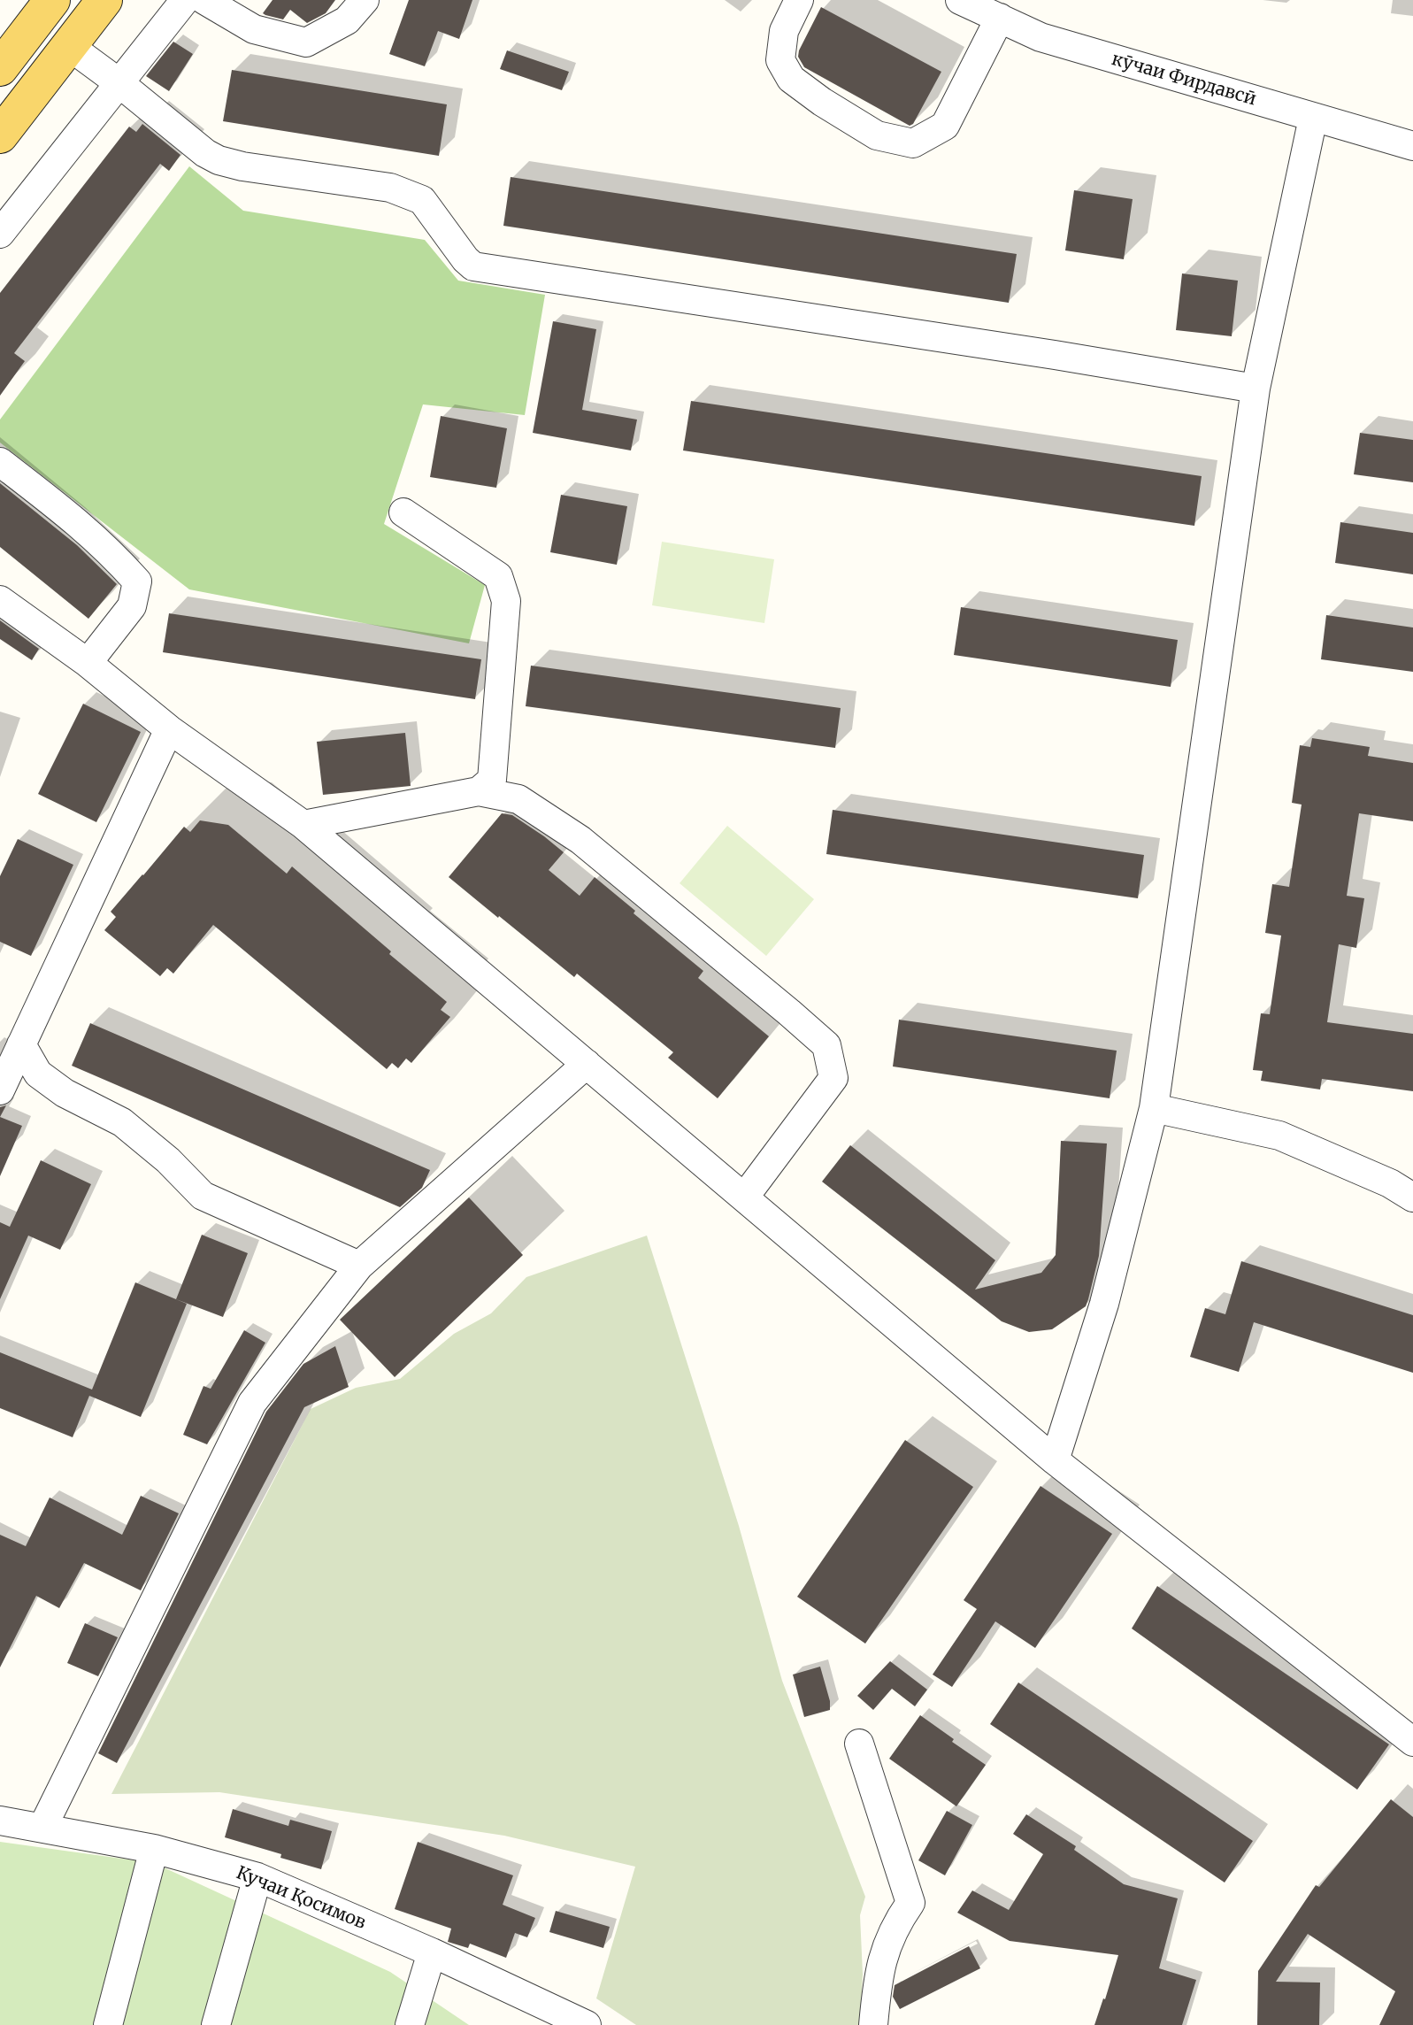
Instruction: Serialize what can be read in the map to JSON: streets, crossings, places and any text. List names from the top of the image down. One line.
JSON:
{"streets":{"street":["кӯчаи Фирдавсӣ","Кучаи Қосимов"]}}
